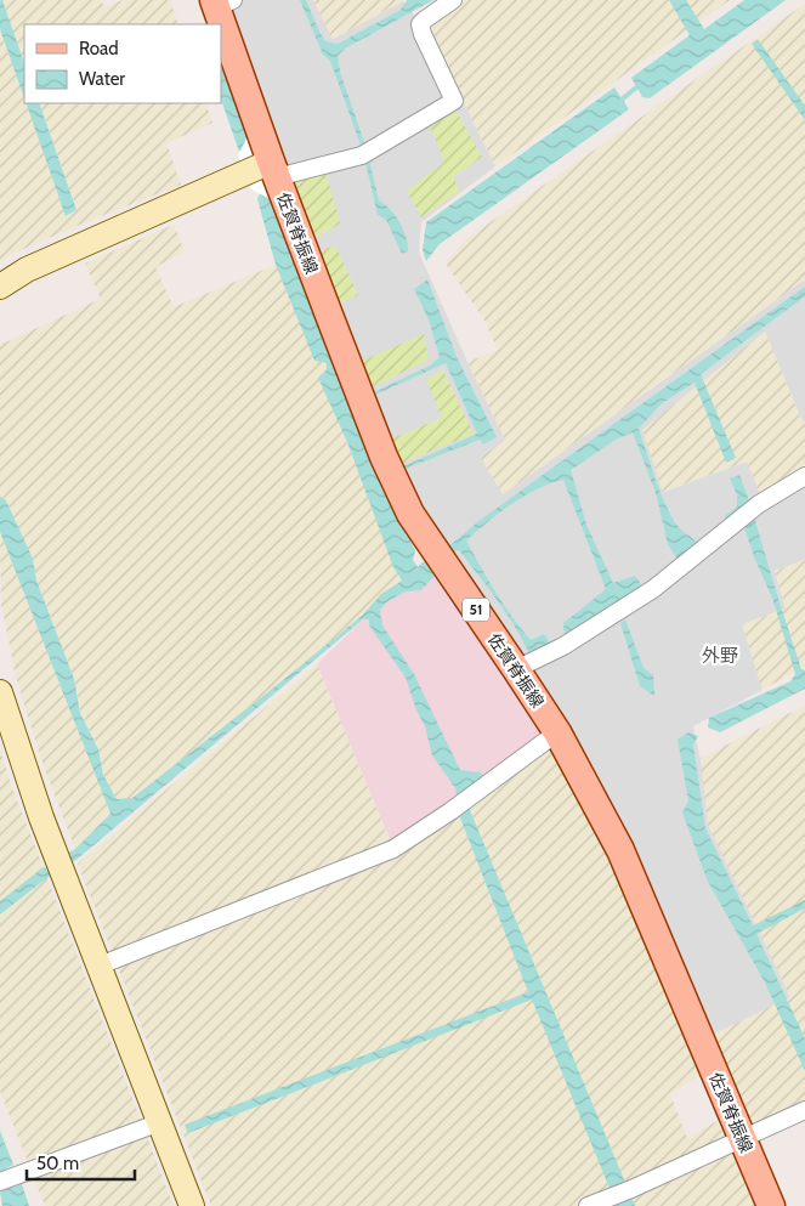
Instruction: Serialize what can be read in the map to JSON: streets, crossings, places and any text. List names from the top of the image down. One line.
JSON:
{"streets":{"main road":["佐賀脊振線","51"]},"districts":["外野"],"legend":["Road","Water"],"scale_bar":"50 m"}
